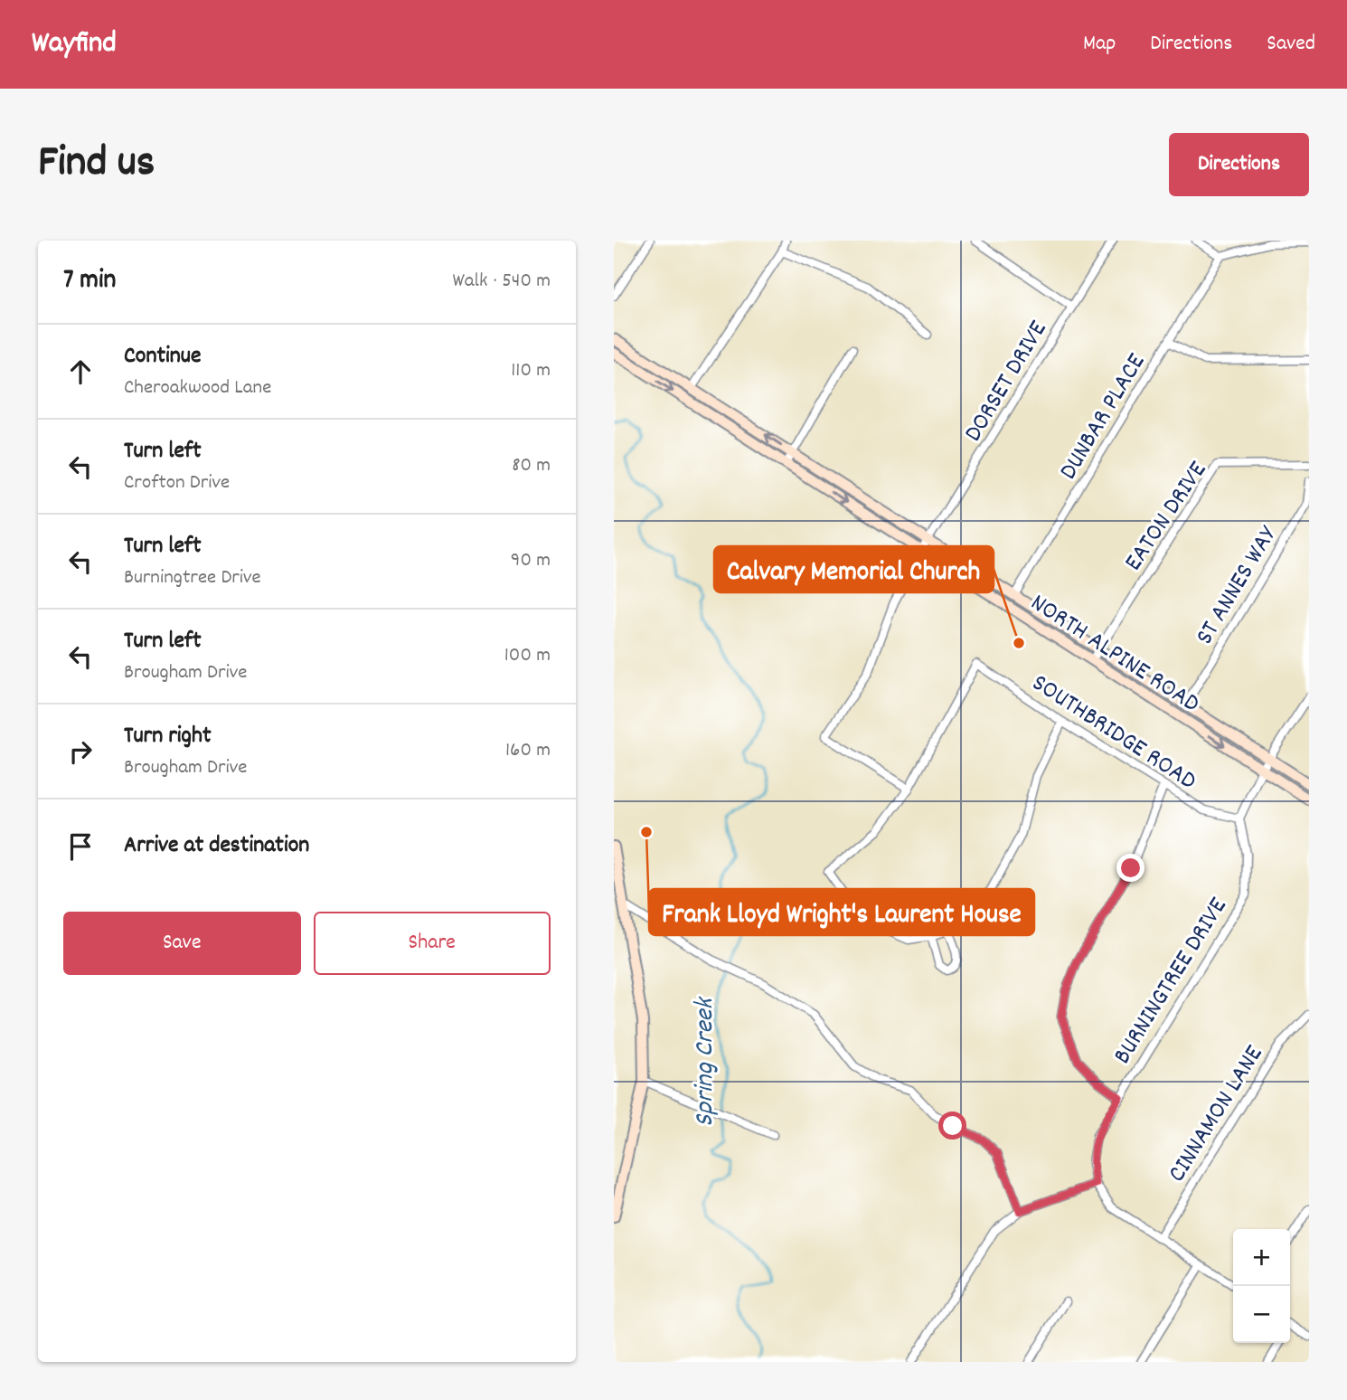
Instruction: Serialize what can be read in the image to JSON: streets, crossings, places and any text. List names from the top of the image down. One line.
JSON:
{"streets":{"main road":["NORTH ALPINE ROAD"],"street":["DORSET DRIVE","DUNBAR PLACE","EATON DRIVE","ST ANNES WAY","SOUTHBRIDGE ROAD","BURNINGTREE DRIVE","CINNAMON LANE"]},"crossings":[["DORSET DRIVE","NORTH ALPINE ROAD"],["DORSET DRIVE","SOUTHBRIDGE ROAD"],["DUNBAR PLACE","NORTH ALPINE ROAD"],["EATON DRIVE","NORTH ALPINE ROAD"],["ST ANNES WAY","NORTH ALPINE ROAD"],["SOUTHBRIDGE ROAD","BURNINGTREE DRIVE"]],"water":["Spring Creek"],"places":["Calvary Memorial Church","Frank Lloyd Wright's Laurent House"],"page":{"header":"Wayfind","nav":["Map","Directions","Saved"],"title":"Find us","buttons":["Directions",["Save","Share"]],"heading":["7 min","Walk · 540 m"],"list":[["Continue","Cheroakwood Lane","110 m"],["Turn left","Crofton Drive","80 m"],["Turn left","Burningtree Drive","90 m"],["Turn left","Brougham Drive","100 m"],["Turn right","Brougham Drive","160 m"],"Arrive at destination"],"map_buttons":["+","−"]}}
